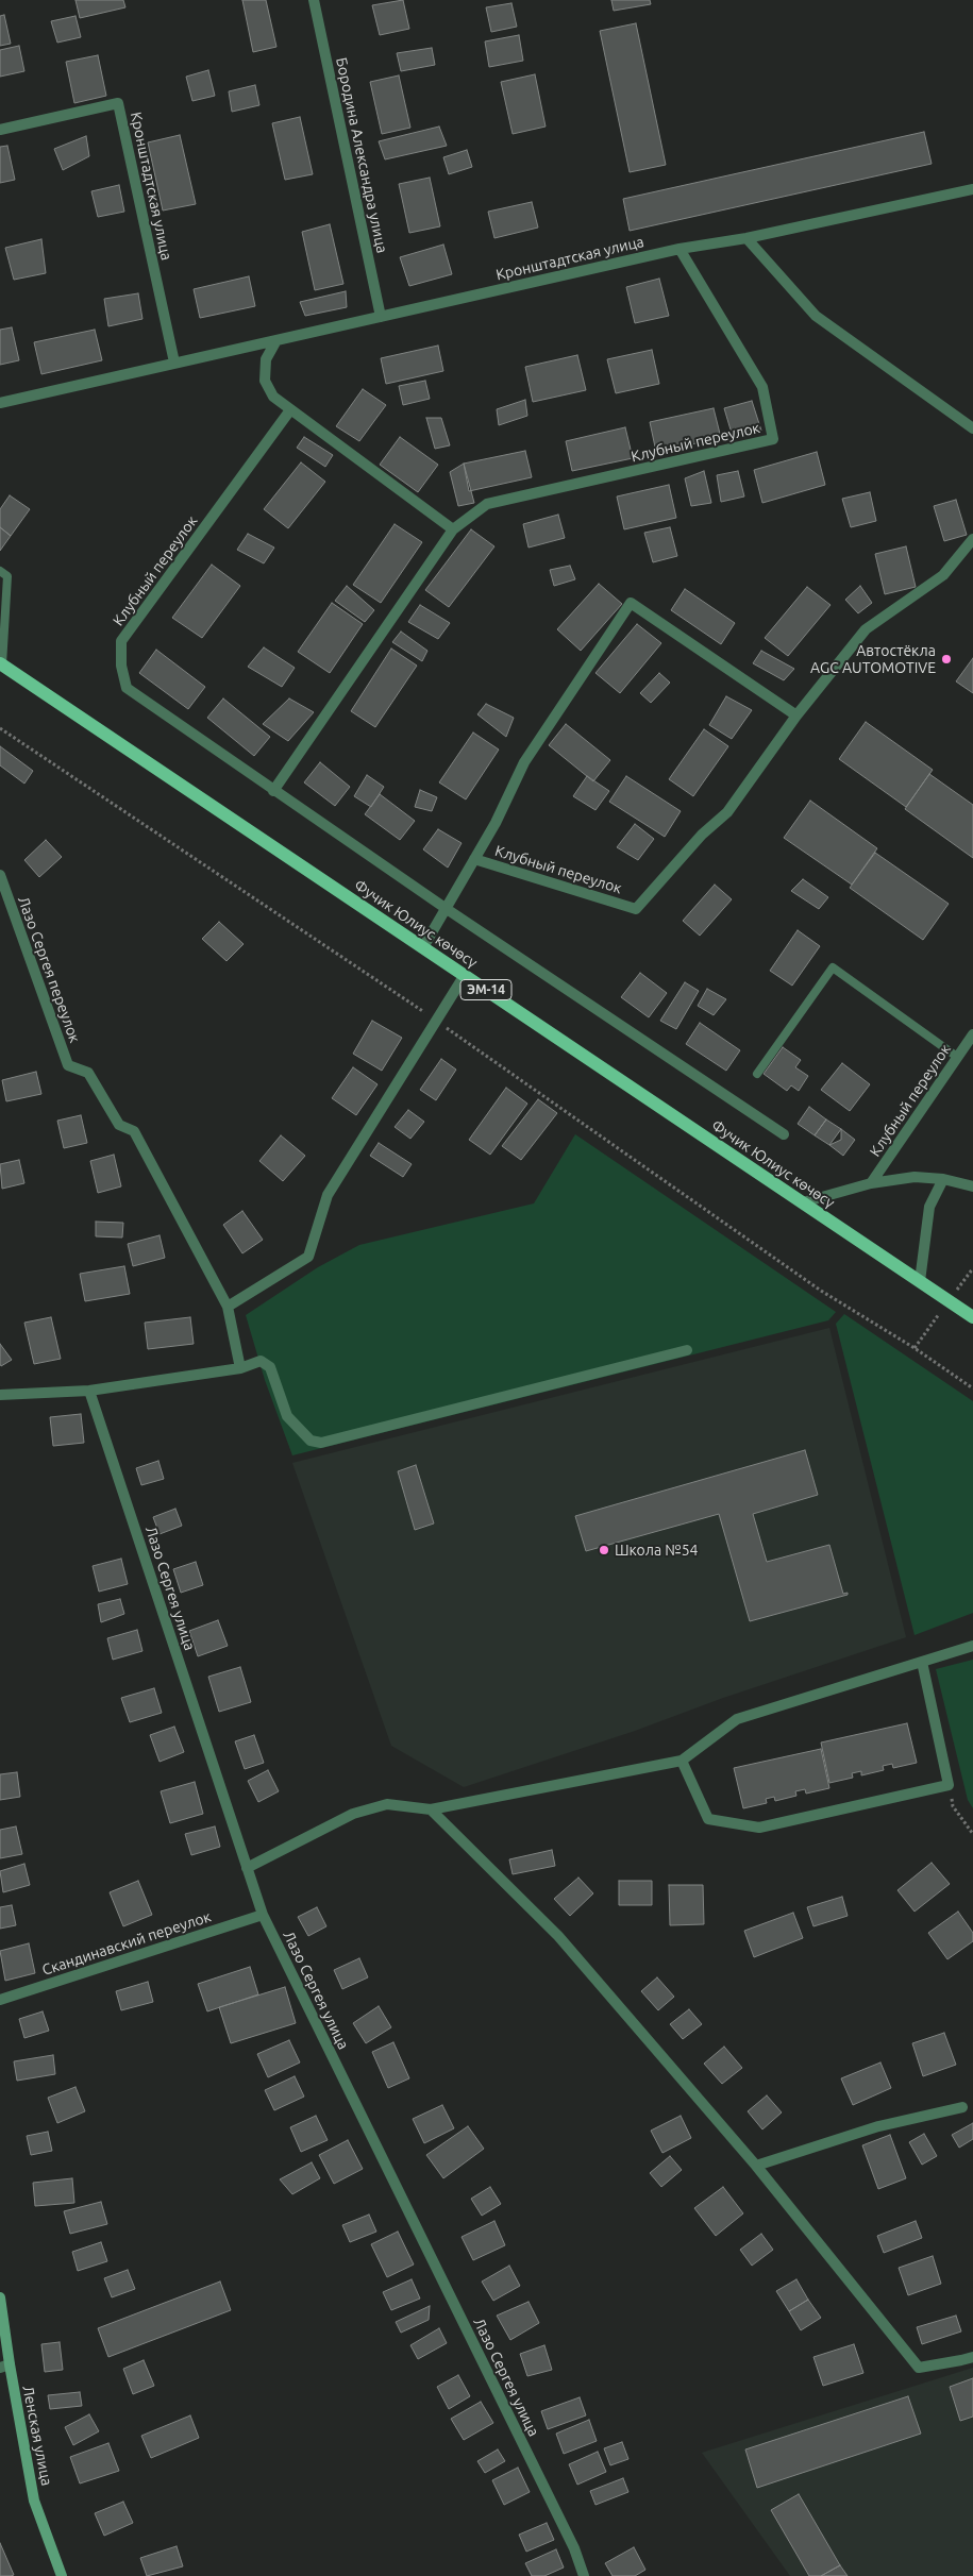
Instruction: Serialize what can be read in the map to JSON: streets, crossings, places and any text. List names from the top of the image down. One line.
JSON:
{"streets":{"main road":["Фучик Юлиус көчөсү","ЭМ-14","Ленская улица"],"street":["Бородина Александра улица","Кронштадтская улица","Клубный переулок","Лазо Сергея переулок","Лазо Сергея улица","Скандинавский переулок"]},"crossings":[["Бородина Александра улица","Кронштадтская улица"],["Кронштадтская улица","Клубный переулок"],["Клубный переулок","Фучик Юлиус көчөсү"],["Лазо Сергея улица","Скандинавский переулок"]],"places":["Автостёкла AGC AUTOMOTIVE","Школа №54"]}
